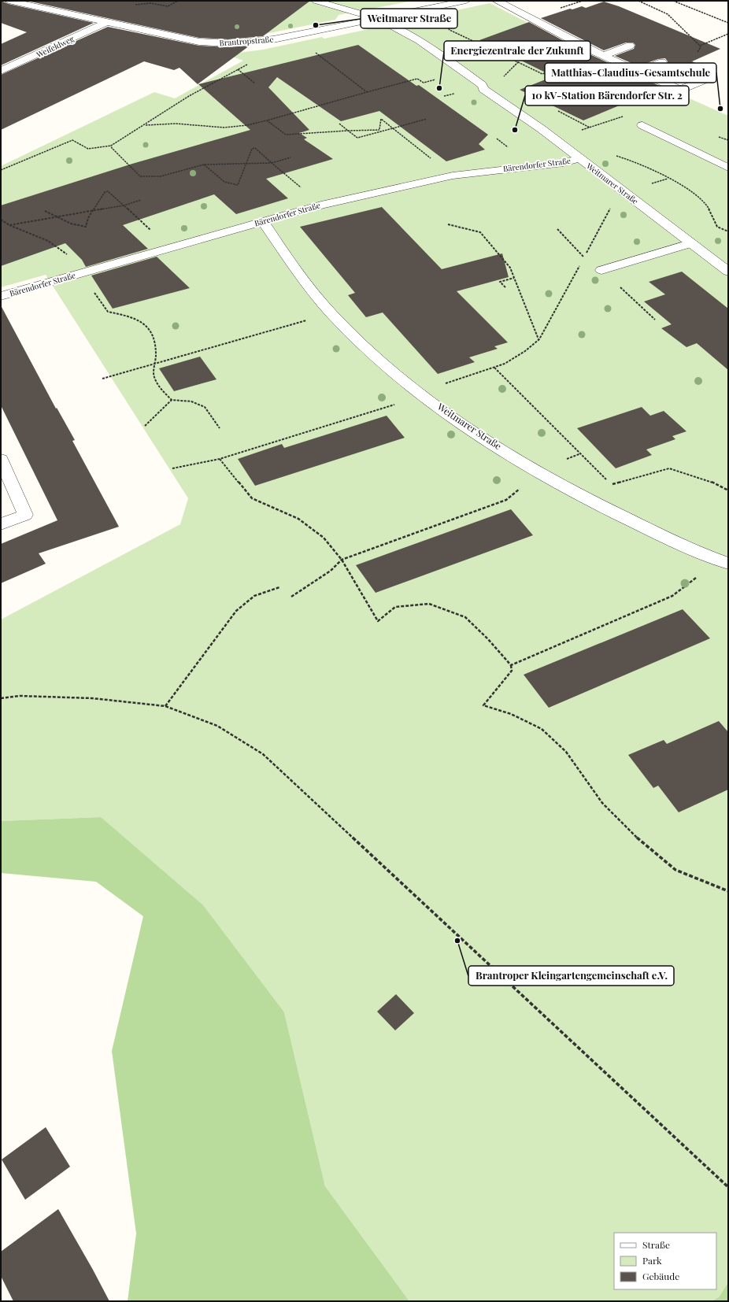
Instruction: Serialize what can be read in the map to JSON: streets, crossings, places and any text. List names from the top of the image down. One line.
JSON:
{"streets":{"street":["Brantropstraße","Weifeldweg","Bärendorfer Straße","Weitmarer Straße"]},"crossings":[["Brantropstraße","Weifeldweg"],["Brantropstraße","Weitmarer Straße"],["Bärendorfer Straße","Weitmarer Straße"]],"places":["Weitmarer Straße","Energiezentrale der Zukunft","Matthias-Claudius-Gesamtschule","10 kV-Station Bärendorfer Str. 2","Brantroper Kleingartengemeinschaft e.V."],"legend":["Straße","Park","Gebäude"]}
